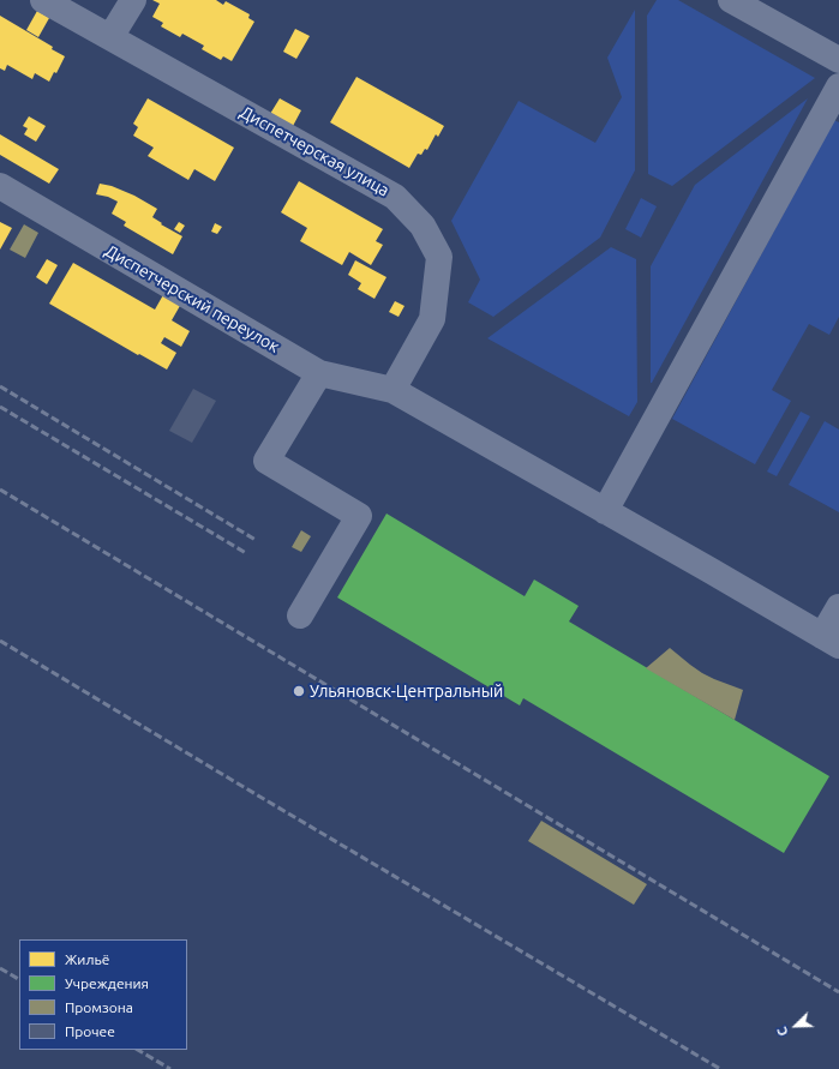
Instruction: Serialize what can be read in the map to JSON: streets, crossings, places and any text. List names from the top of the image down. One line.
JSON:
{"streets":{"street":["Диспетчерская улица","Диспетчерский переулок"]},"crossings":[["Диспетчерская улица","Диспетчерский переулок"]],"places":["Ульяновск-Центральный"],"legend":["Жильё","Учреждения","Промзона","Прочее"],"north":"bottom left"}
